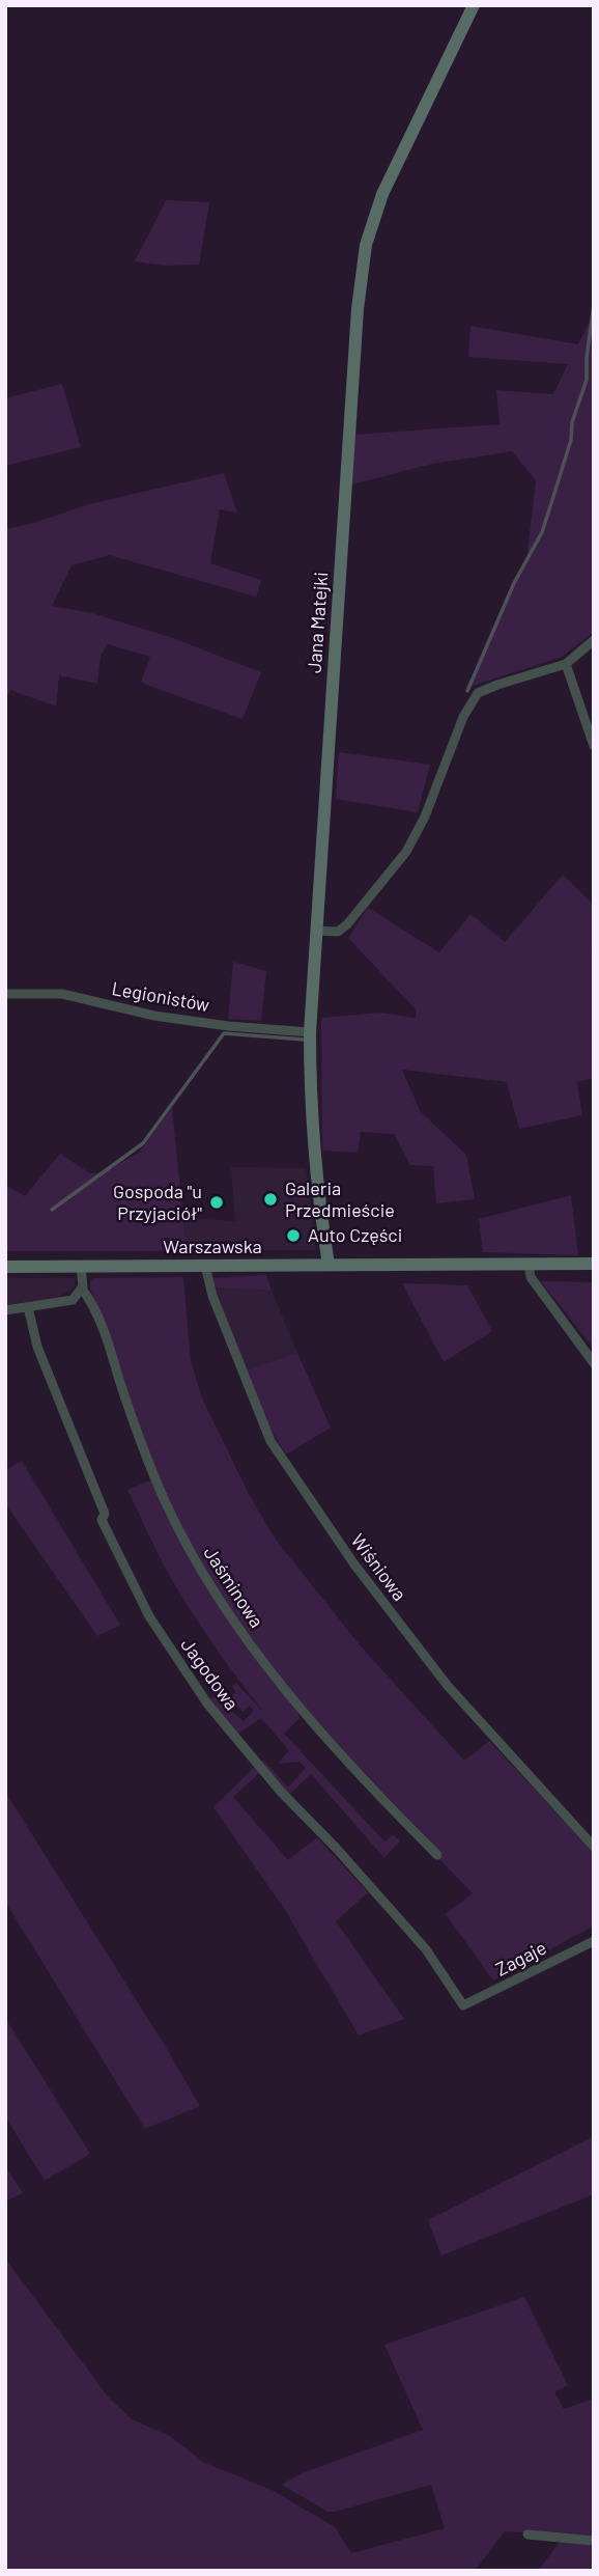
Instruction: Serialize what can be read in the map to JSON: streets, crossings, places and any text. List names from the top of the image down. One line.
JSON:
{"streets":{"street":["Jana Matejki","Legionistów","Warszawska","Wiśniowa","Jaśminowa","Jagodowa","Zagaje"]},"crossings":[["Jana Matejki","Legionistów"],["Jana Matejki","Warszawska"],["Warszawska","Wiśniowa"],["Jagodowa","Zagaje"]],"places":["Galeria Przedmieście","Gospoda \"u Przyjaciół\"","Auto Części"]}
